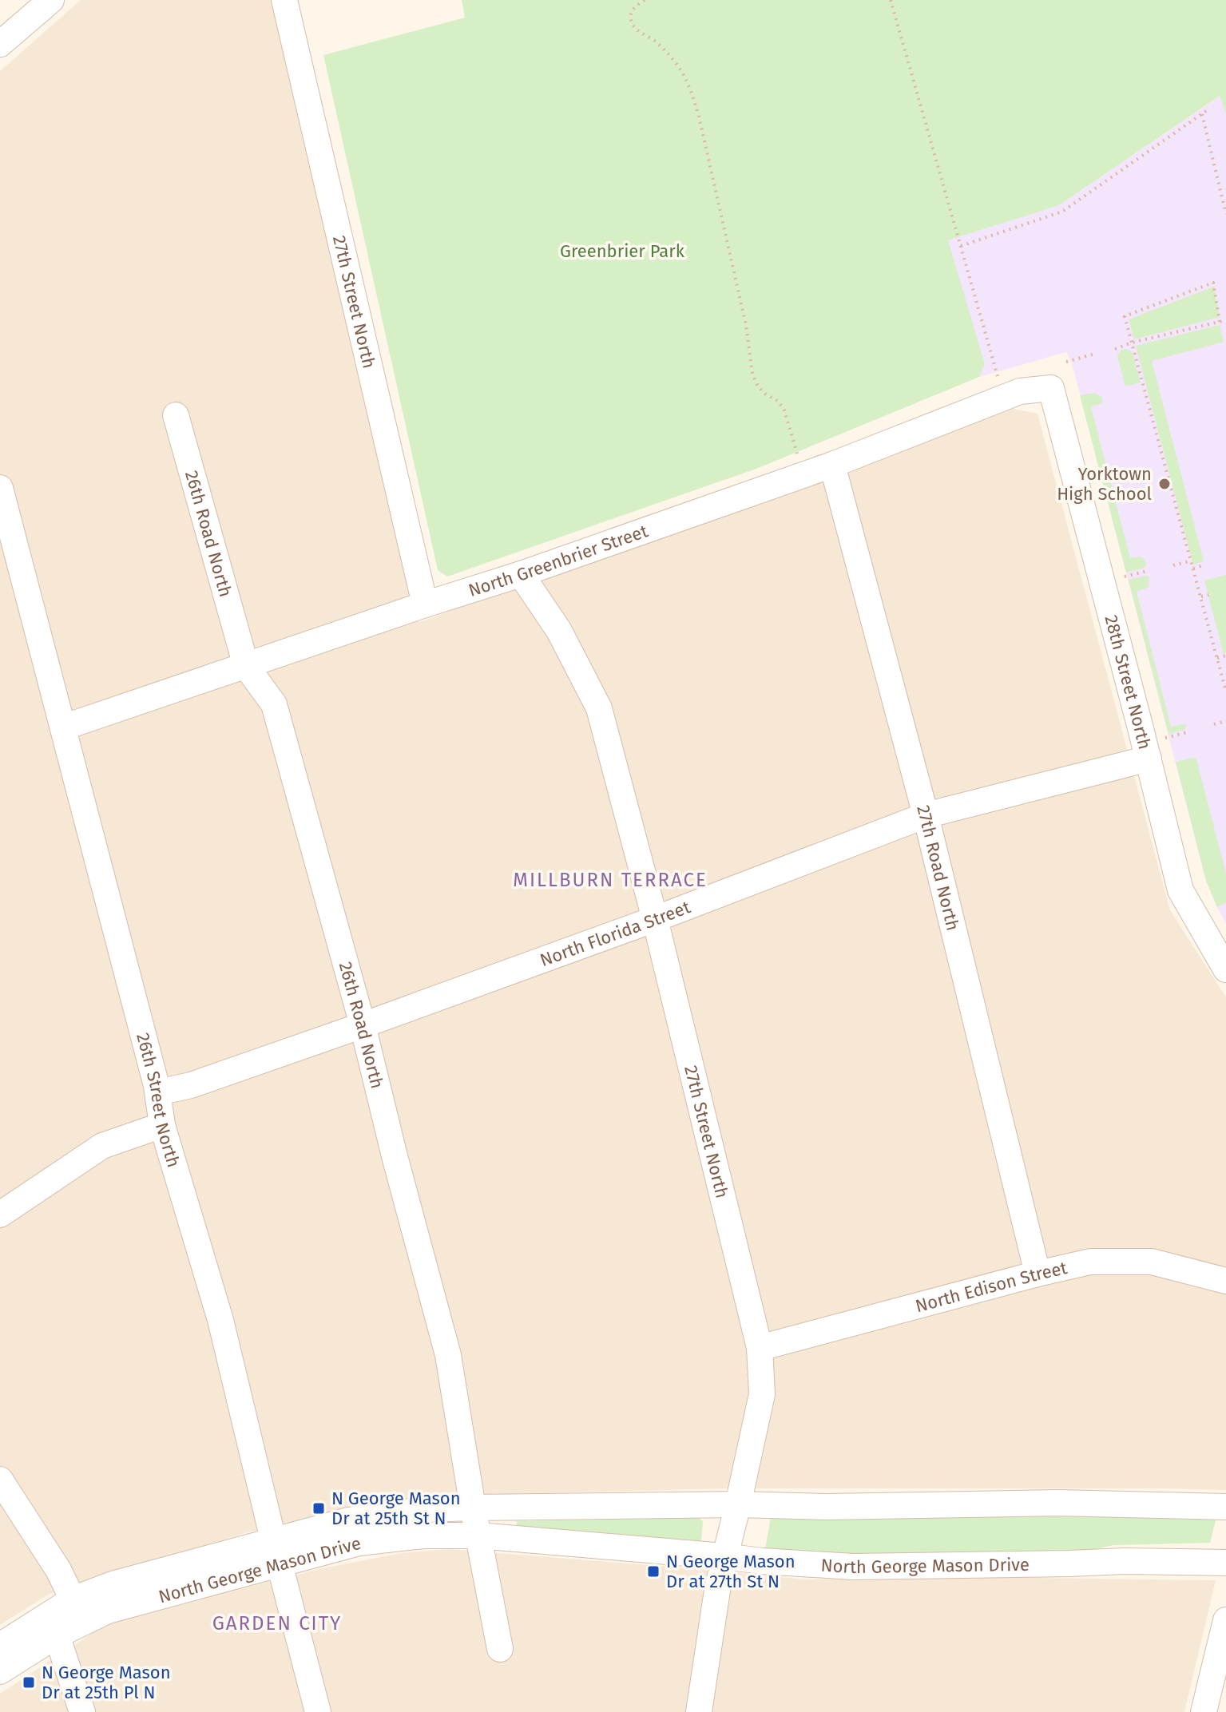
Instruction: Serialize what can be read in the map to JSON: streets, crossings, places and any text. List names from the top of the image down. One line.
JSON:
{"streets":{"street":["27th Street North","26th Road North","North Greenbrier Street","28th Street North","27th Road North","North Florida Street","26th Street North","North Edison Street","North George Mason Drive"]},"crossings":[["27th Street North","North Greenbrier Street"],["27th Street North","North Florida Street"],["27th Street North","North Edison Street"],["27th Street North","North George Mason Drive"],["26th Road North","North Greenbrier Street"],["26th Road North","North Florida Street"],["26th Road North","North George Mason Drive"],["North Greenbrier Street","28th Street North"],["North Greenbrier Street","27th Road North"],["North Greenbrier Street","26th Street North"],["28th Street North","North Florida Street"],["27th Road North","North Florida Street"],["27th Road North","North Edison Street"],["North Florida Street","26th Street North"],["26th Street North","North George Mason Drive"]],"districts":["MILLBURN TERRACE","GARDEN CITY"],"parks":["Greenbrier Park"],"places":{"other":["Yorktown High School"],"transit":["N George Mason Dr at 25th St N","N George Mason Dr at 27th St N","N George Mason Dr at 25th Pl N"]}}
